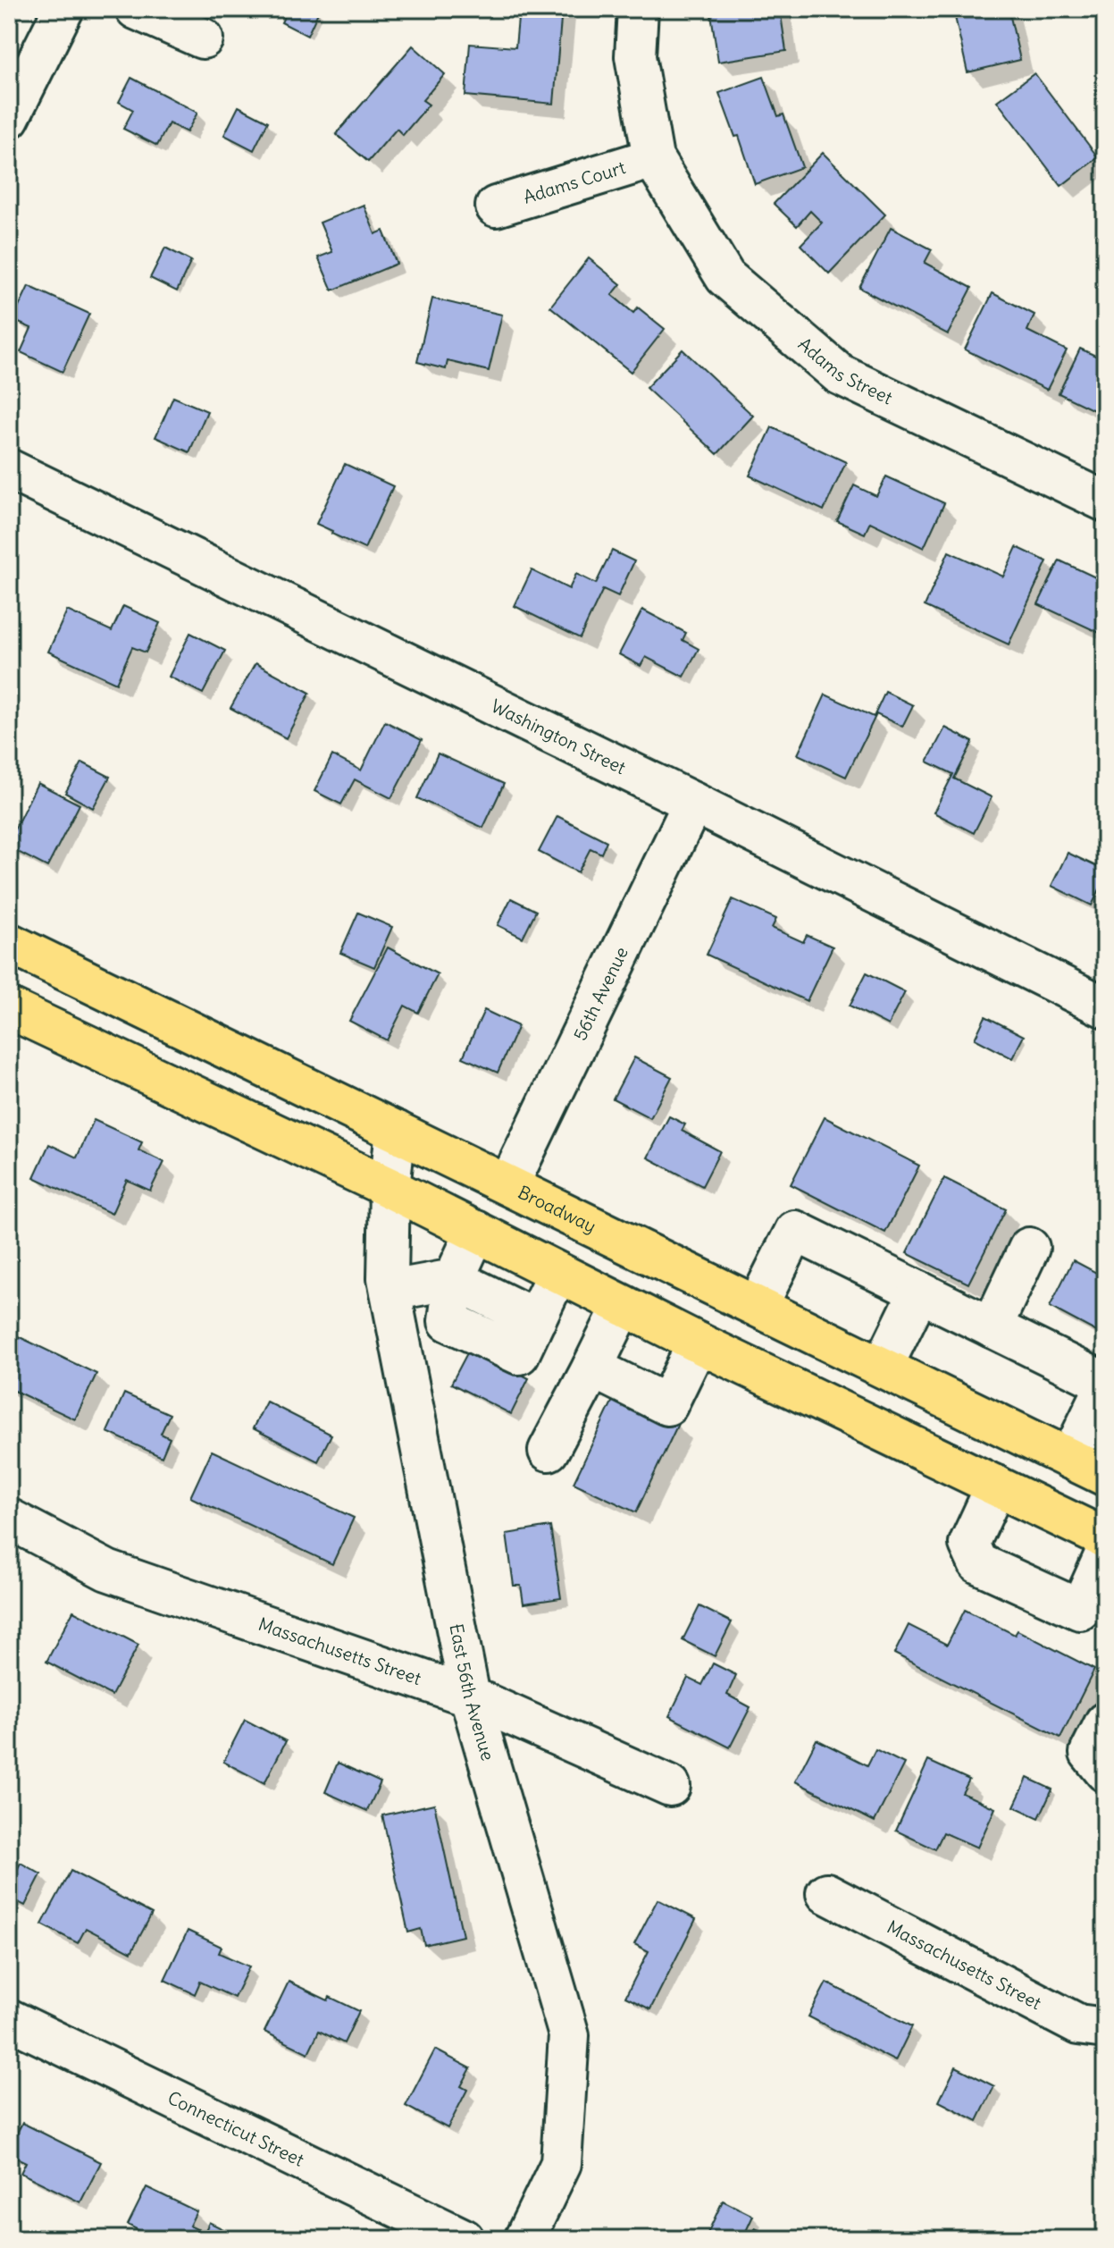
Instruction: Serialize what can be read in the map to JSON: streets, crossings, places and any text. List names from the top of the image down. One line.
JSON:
{"streets":{"main road":["Broadway"],"street":["Adams Court","Adams Street","Washington Street","56th Avenue","Massachusetts Street","East 56th Avenue","Connecticut Street"]},"crossings":[["Adams Court","Adams Street"],["Washington Street","56th Avenue"],["56th Avenue","Broadway"],["Broadway","East 56th Avenue"],["Massachusetts Street","East 56th Avenue"]]}
